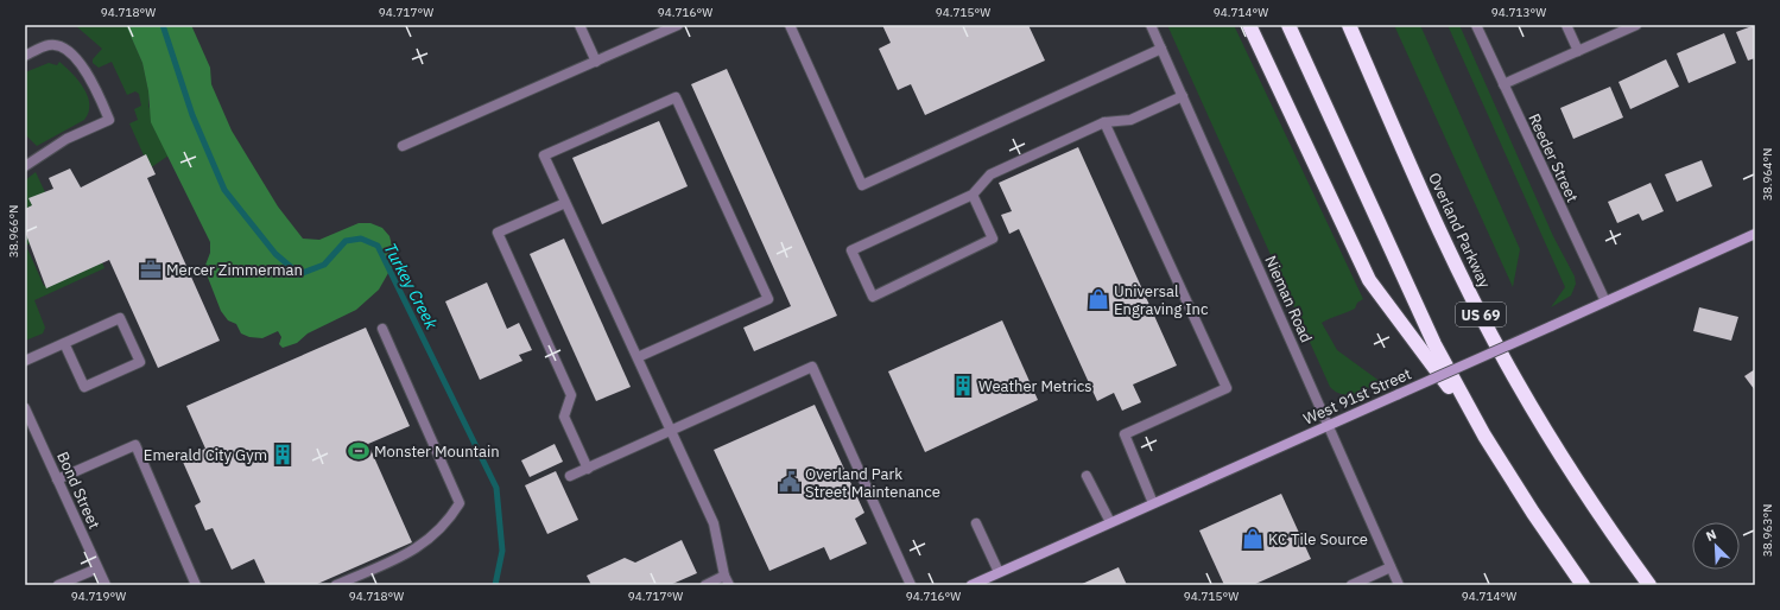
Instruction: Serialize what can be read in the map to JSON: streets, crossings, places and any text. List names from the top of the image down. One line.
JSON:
{"streets":{"highway":["Overland Parkway","US 69"],"street":["Reeder Street","Nieman Road","West 91st Street","Bond Street"]},"crossings":[["Reeder Street","West 91st Street"],["Nieman Road","West 91st Street"]],"water":["Turkey Creek"],"places":{"office":["Mercer Zimmerman"],"shop":["Universal Engraving Inc","KC Tile Source"],"building":["Weather Metrics","Emerald City Gym"],"sports":["Monster Mountain"],"public building":["Overland Park Street Maintenance"]},"north":"top left","coordinates":["94.718°W","94.717°W","94.716°W","94.715°W","94.714°W","94.713°W","38.964°N","38.966°N","38.963°N","94.719°W"]}
